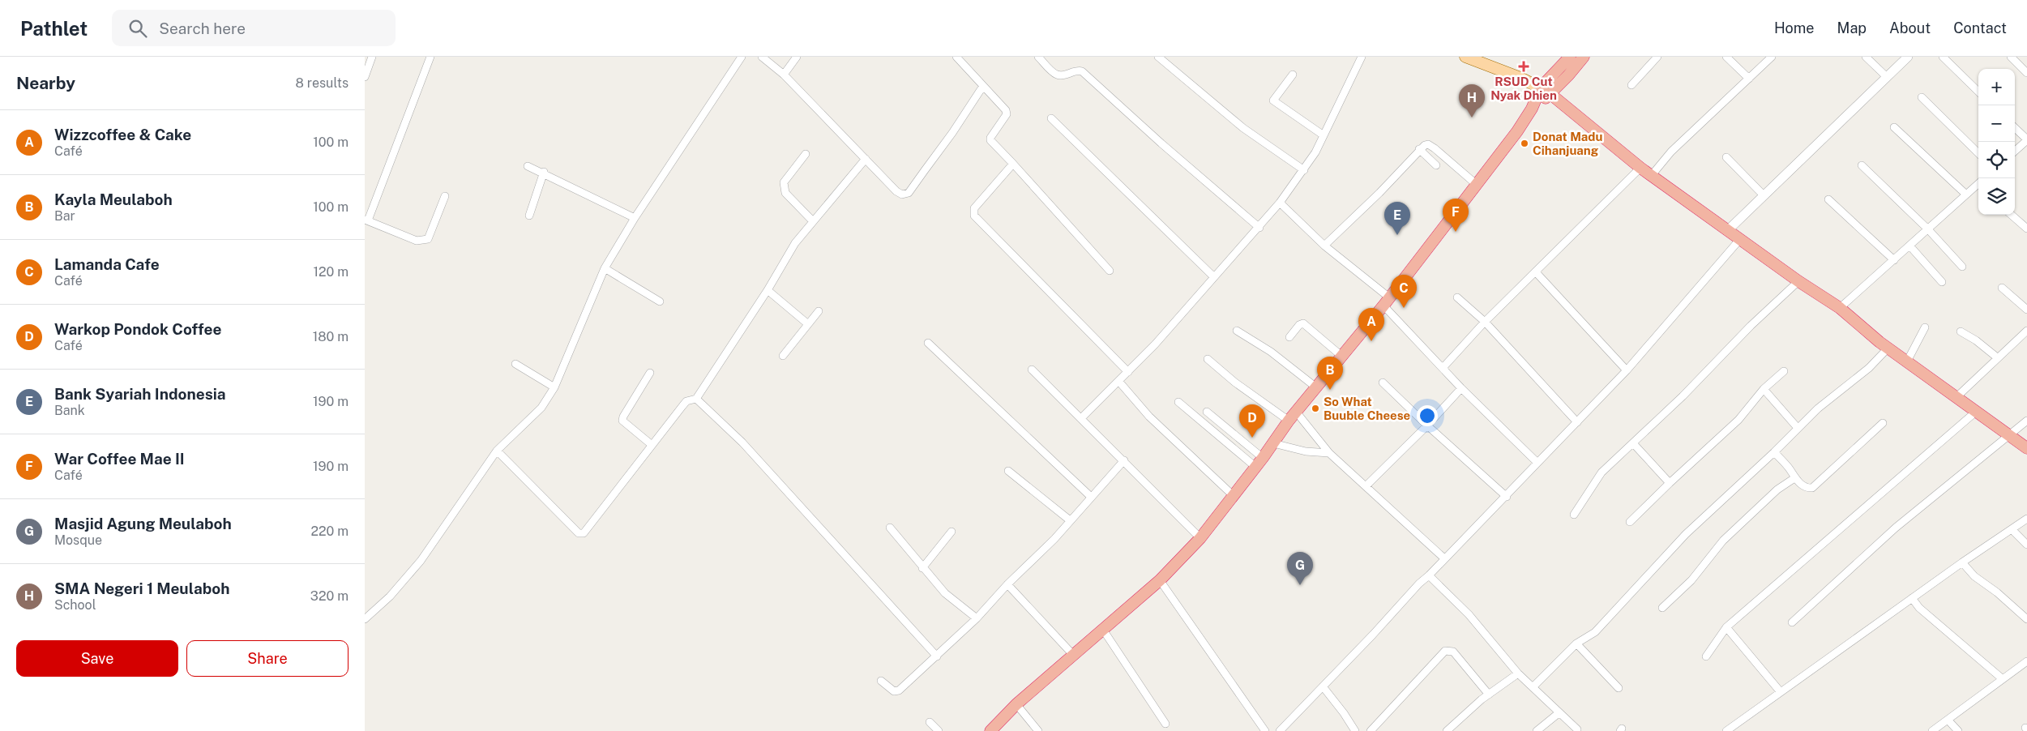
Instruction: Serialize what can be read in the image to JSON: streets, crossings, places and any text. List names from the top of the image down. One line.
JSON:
{"places":{"health":["RSUD Cut Nyak Dhien"],"other":["Donat Madu Cihanjuang","So What Buuble Cheese"]},"page":{"header":"Pathlet","search":"Search here","nav":["Home","Map","About","Contact"],"heading":["Nearby","8 results"],"map_buttons":["+","−"],"pins":["H","F","E","C","A","B","D","G"],"list":[{"mark":"A","name":"Wizzcoffee & Cake","note":"Café","value":"100 m"},{"mark":"B","name":"Kayla Meulaboh","note":"Bar","value":"100 m"},{"mark":"C","name":"Lamanda Cafe","note":"Café","value":"120 m"},{"mark":"D","name":"Warkop Pondok Coffee","note":"Café","value":"180 m"},{"mark":"E","name":"Bank Syariah Indonesia","note":"Bank","value":"190 m"},{"mark":"F","name":"War Coffee Mae II","note":"Café","value":"190 m"},{"mark":"G","name":"Masjid Agung Meulaboh","note":"Mosque","value":"220 m"},{"mark":"H","name":"SMA Negeri 1 Meulaboh","note":"School","value":"320 m"}],"buttons":["Save","Share"]}}
